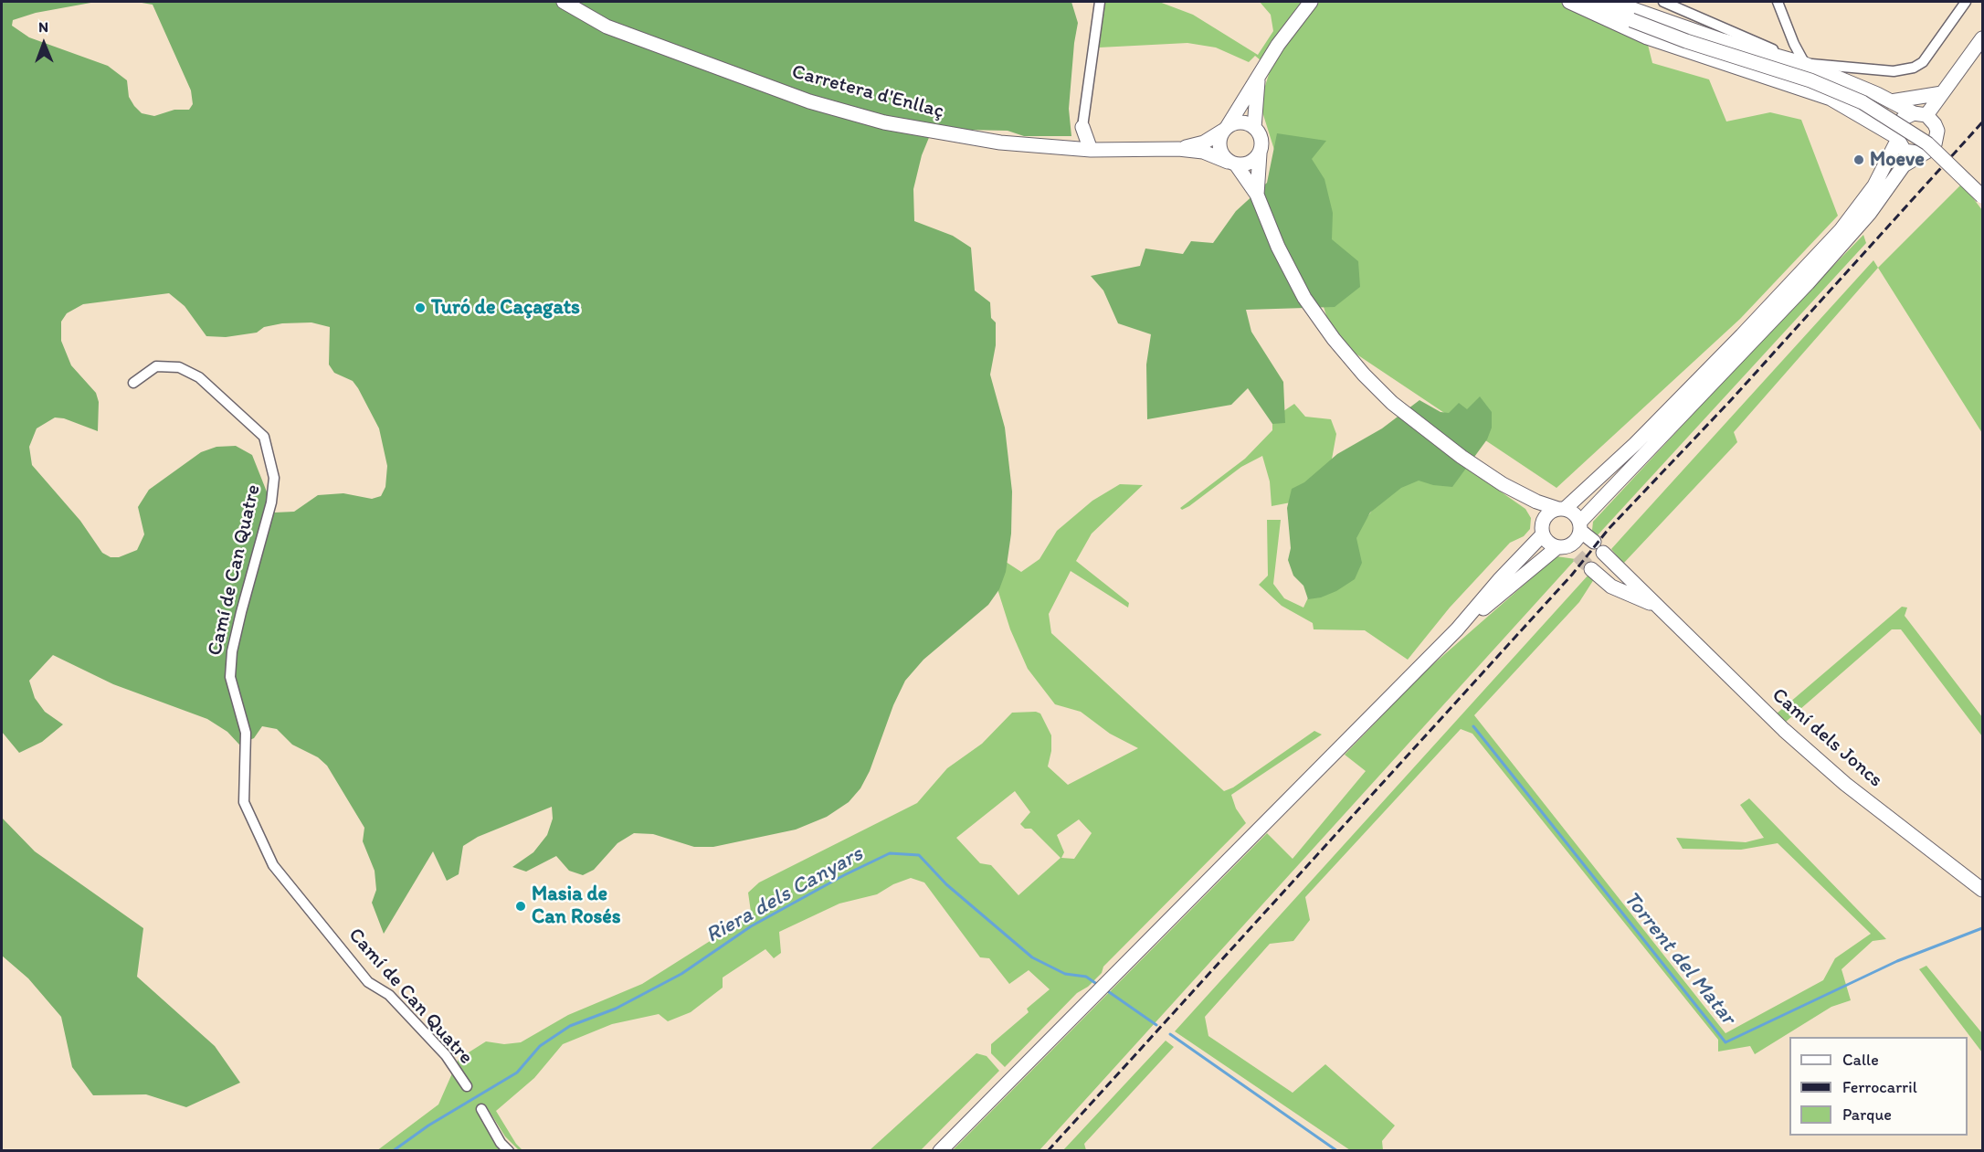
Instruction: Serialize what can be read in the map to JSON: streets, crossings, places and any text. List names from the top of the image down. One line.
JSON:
{"streets":{"street":["Carretera d'Enllaç","Camí de Can Quatre","Camí dels Joncs"]},"water":["Riera dels Canyars","Torrent del Matar"],"places":["Moeve","Turó de Caçagats","Masia de Can Rosés"],"legend":["Calle","Ferrocarril","Parque"],"north":"top"}
